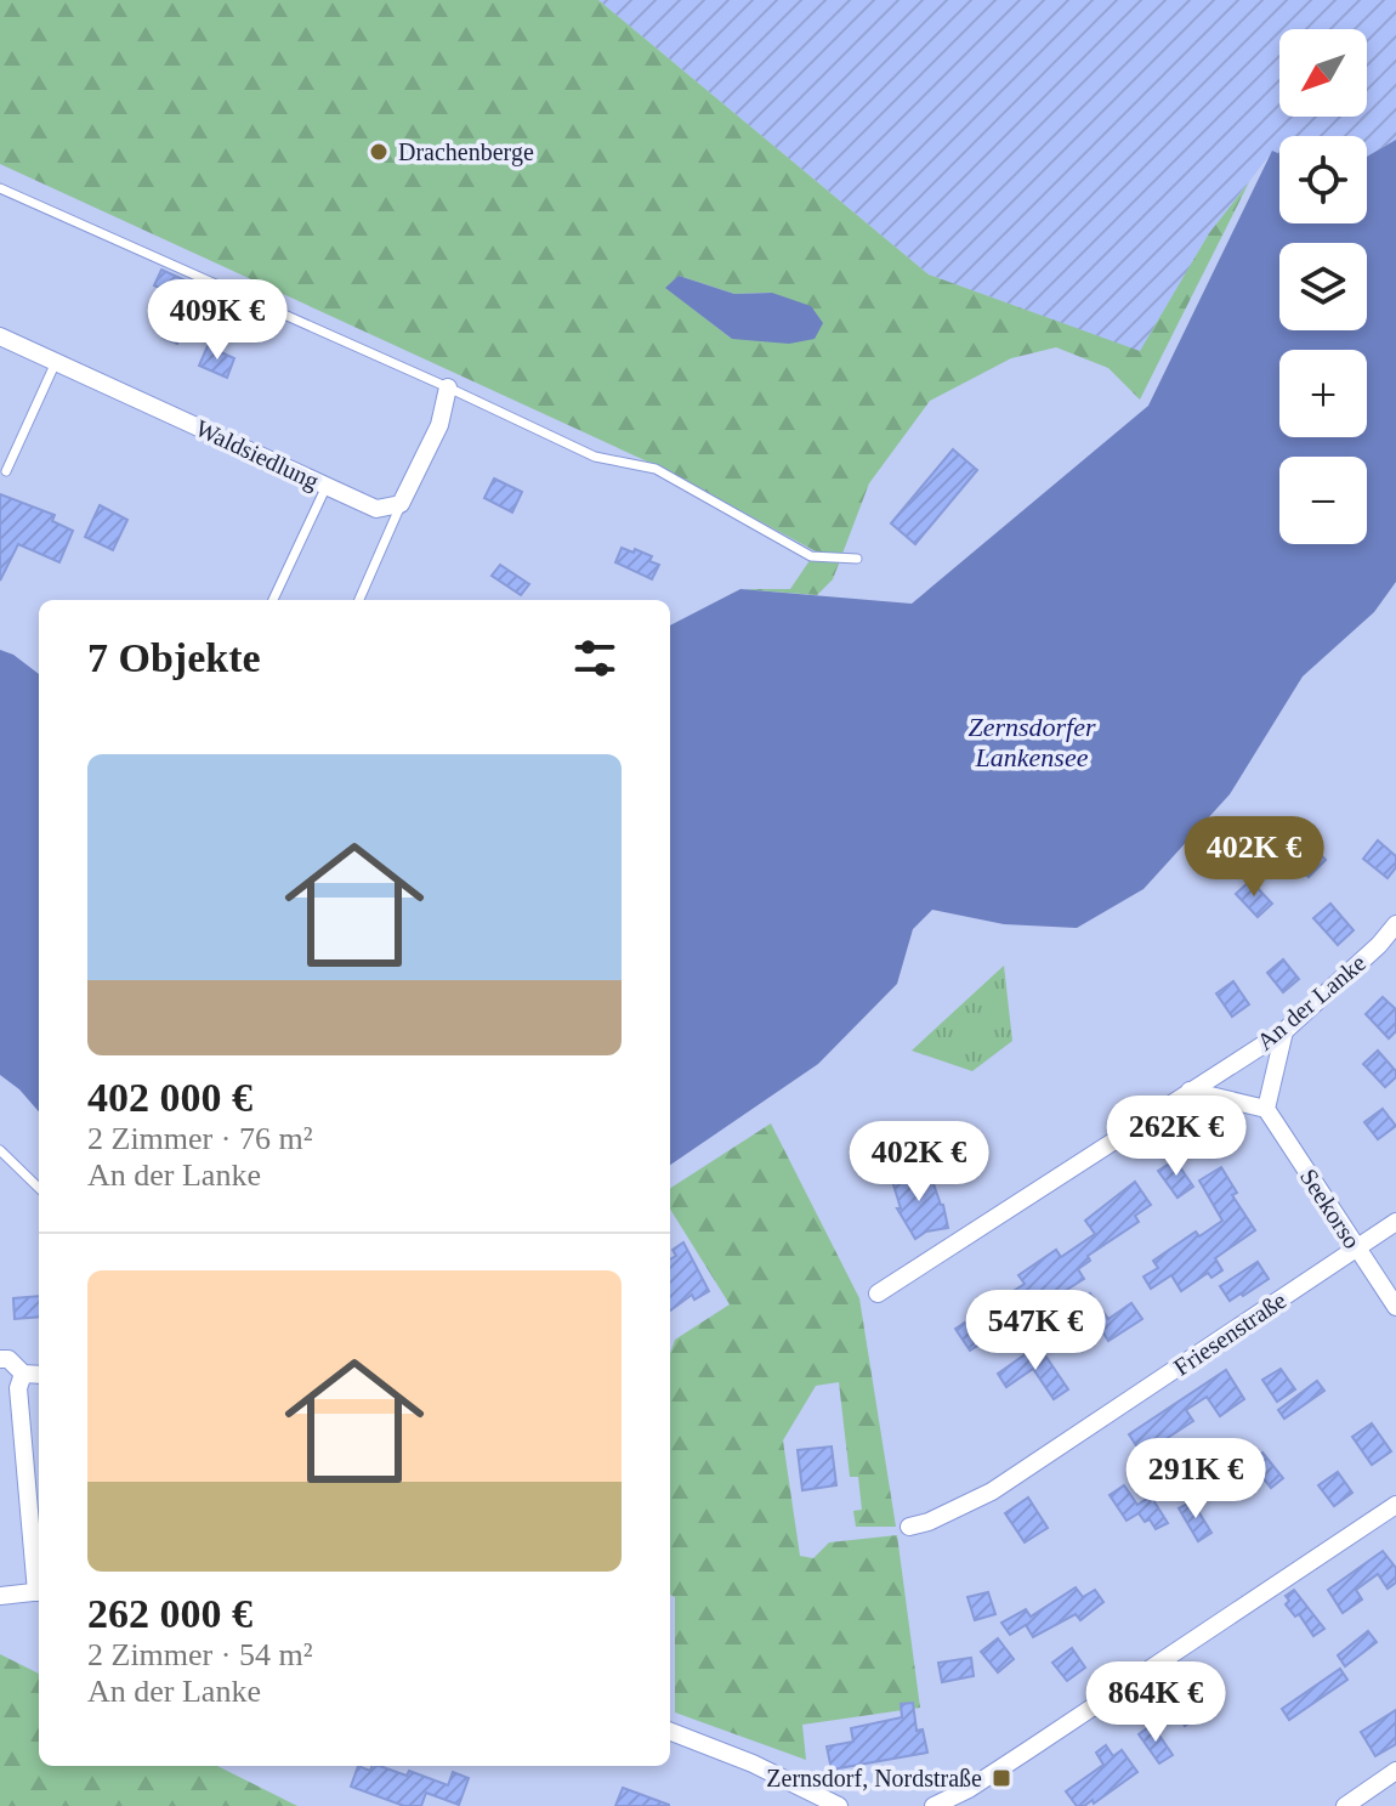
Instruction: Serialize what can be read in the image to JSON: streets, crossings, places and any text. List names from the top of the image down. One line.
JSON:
{"streets":{"street":["Waldsiedlung","An der Lanke","Seekorso","Friesenstraße"]},"crossings":[["Seekorso","Friesenstraße"]],"water":["Zernsdorfer Lankensee"],"places":{"other":["Drachenberge"],"transit":["Zernsdorf, Nordstraße"]},"north":"bottom left","page":{"map_buttons":["+","−"],"price":["409K €","402K €","262K €","402K €","547K €","291K €","864K €"],"heading":"7 Objekte","list":[{"name":"402 000 €","note":"2 Zimmer · 76 m² · An der Lanke"},{"name":"262 000 €","note":"2 Zimmer · 54 m² · An der Lanke"}]}}
